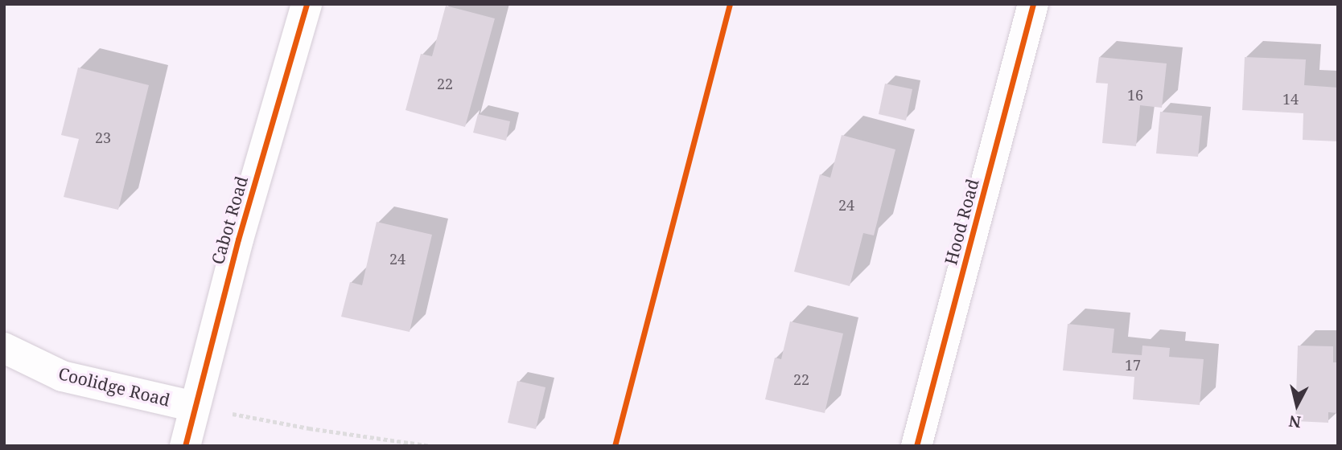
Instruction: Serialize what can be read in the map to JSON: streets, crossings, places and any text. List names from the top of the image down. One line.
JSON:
{"streets":{"street":["Cabot Road","Hood Road","Coolidge Road"]},"crossings":[["Cabot Road","Coolidge Road"]],"house_numbers":["22","16","14","23","24","24","17","22"],"north":"bottom"}
